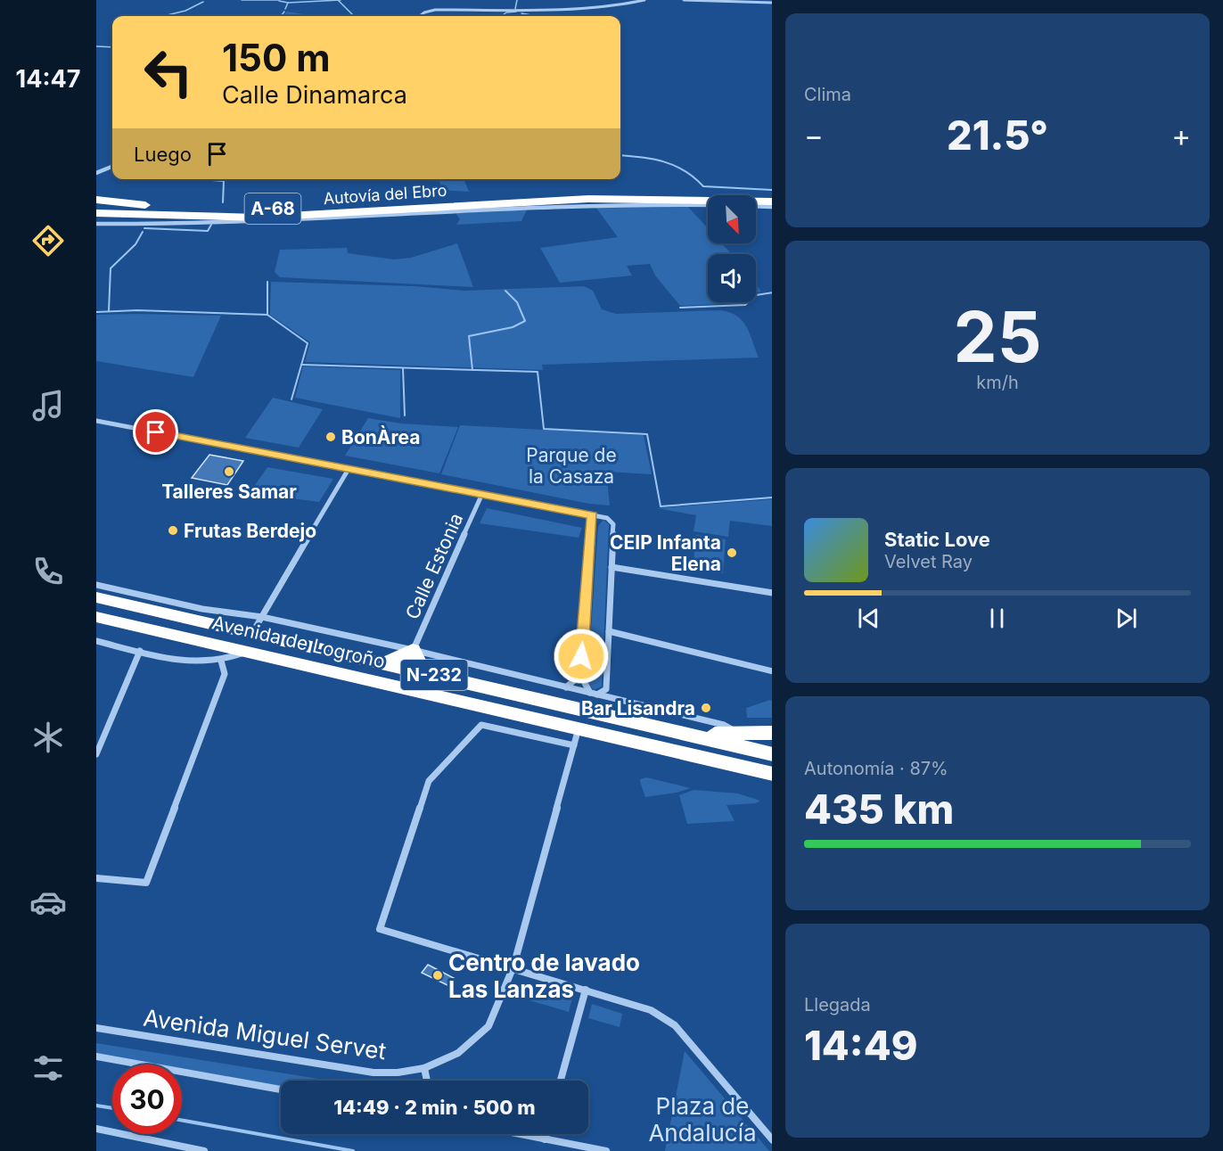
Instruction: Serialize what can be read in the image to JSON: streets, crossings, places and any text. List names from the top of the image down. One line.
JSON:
{"streets":{"highway":["Autovía del Ebro","A-68","Avenida de Logroño","N-232"],"street":["Calle Estonia","Avenida Miguel Servet"]},"crossings":[["Avenida de Logroño","Avenida Miguel Servet"]],"parks":["Parque de la Casaza","Plaza de Andalucía"],"places":["BonÀrea","Talleres Samar","Frutas Berdejo","CEIP Infanta Elena","Bar Lisandra","Centro de lavado Las Lanzas"],"north":"bottom right","page":{"tabs":"14:47","tile":["Clima",["25","km/h"],["Autonomía · 87%","435 km"],["Llegada","14:49"]],"turn":["150 m","Calle Dinamarca"],"heat":["−","21.5°","+"],"then":"Luego","song":["Static Love","Velvet Ray"],"limit":"30","trip":"14:49 · 2 min · 500 m"}}
